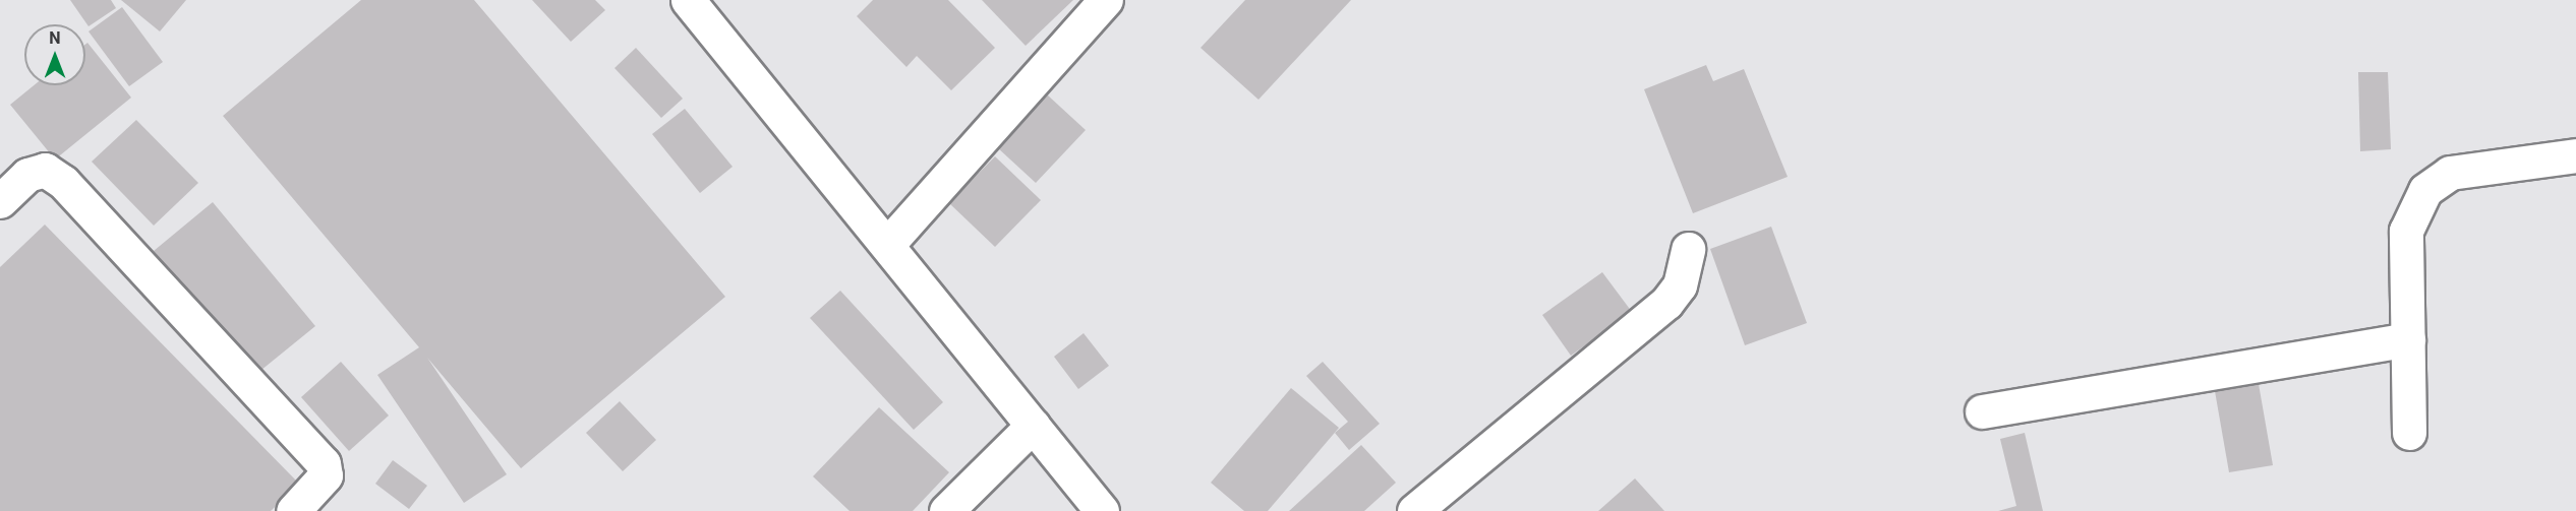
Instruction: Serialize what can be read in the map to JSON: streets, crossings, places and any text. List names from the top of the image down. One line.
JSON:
{"north":"top"}
